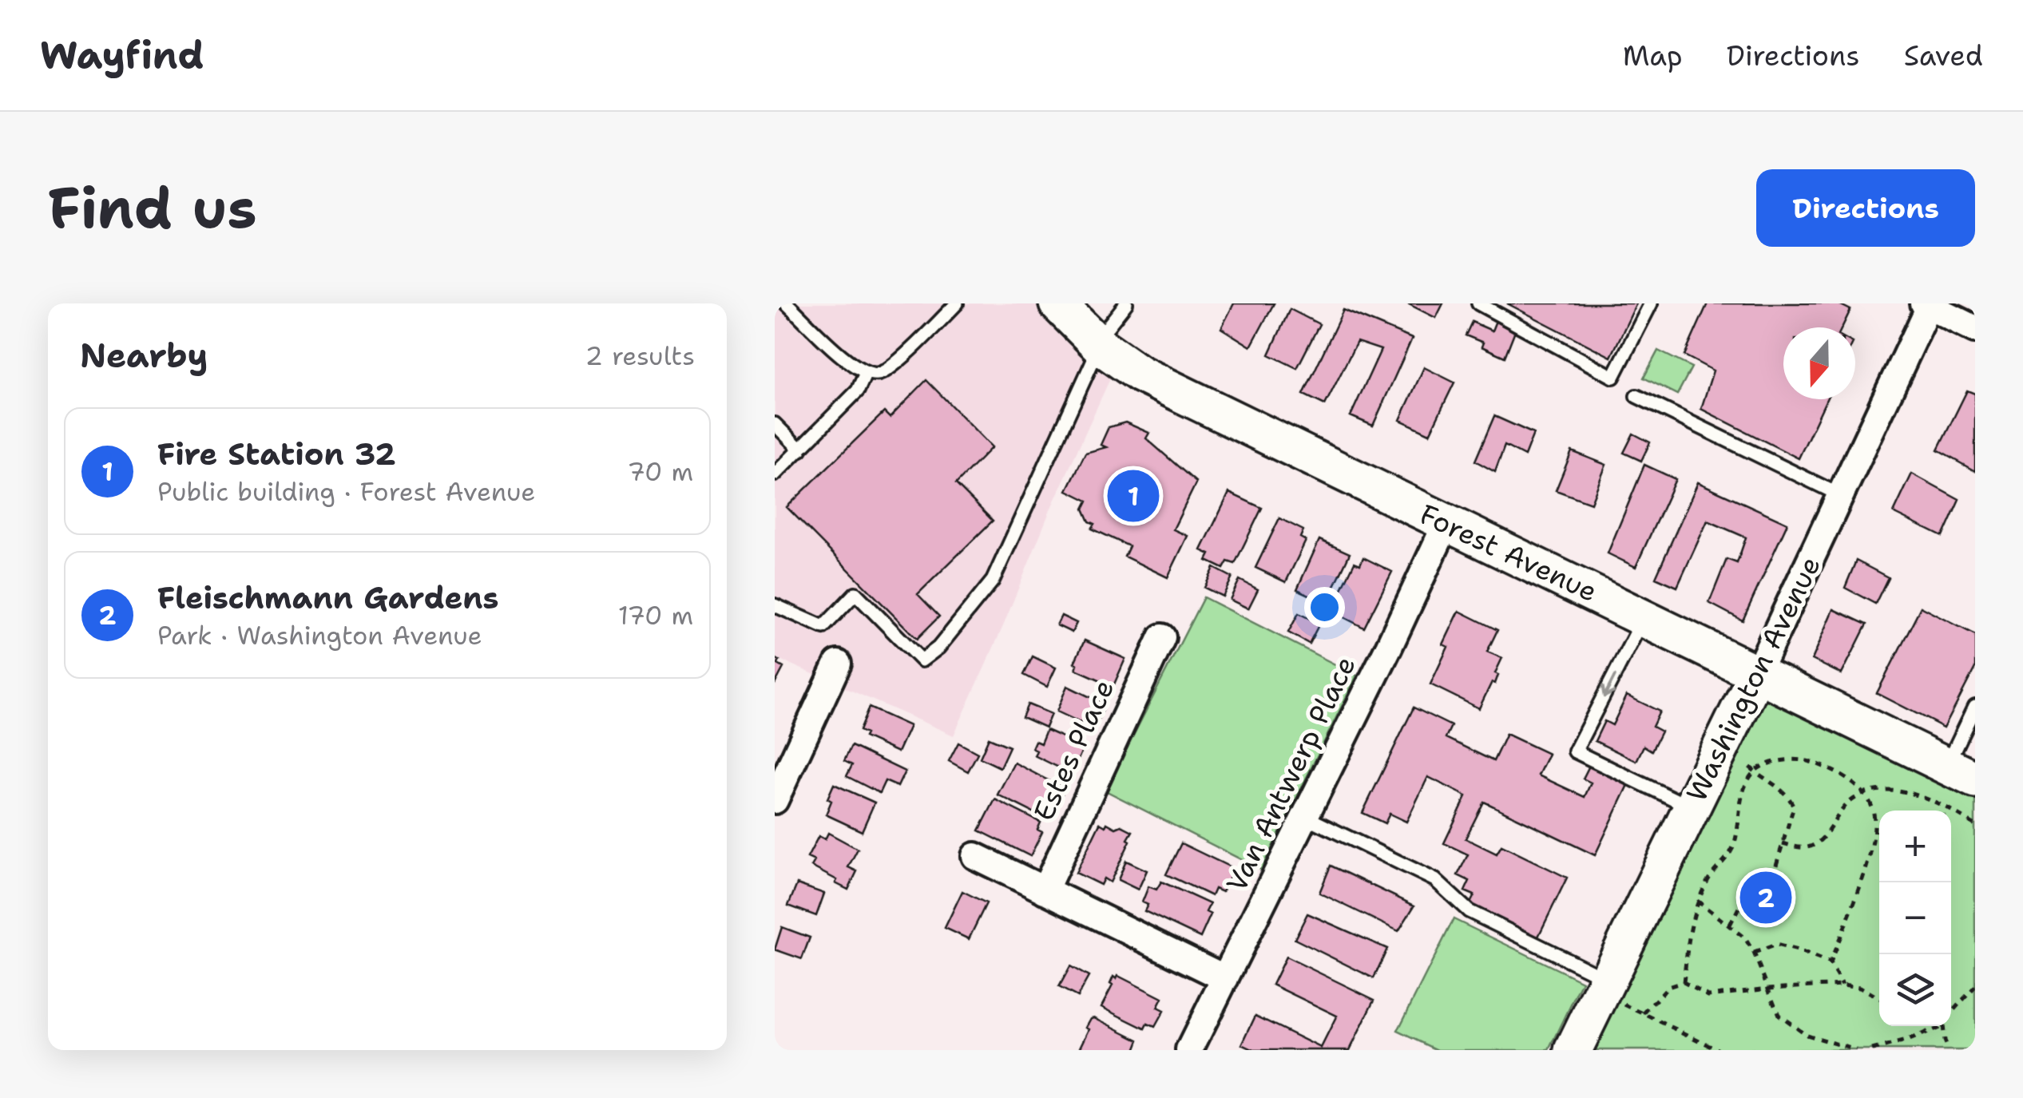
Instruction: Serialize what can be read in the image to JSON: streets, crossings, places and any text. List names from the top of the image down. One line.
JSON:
{"streets":{"street":["Forest Avenue","Washington Avenue","Estes Place","Van Antwerp Place"]},"crossings":[["Forest Avenue","Washington Avenue"],["Forest Avenue","Van Antwerp Place"]],"north":"bottom","page":{"header":"Wayfind","nav":["Map","Directions","Saved"],"buttons":"Directions","title":"Find us","heading":["Nearby","2 results"],"list":[{"mark":"1","name":"Fire Station 32","note":"Public building · Forest Avenue","value":"70 m"},{"mark":"2","name":"Fleischmann Gardens","note":"Park · Washington Avenue","value":"170 m"}],"pins":["1","2"],"map_buttons":["+","−"]}}
